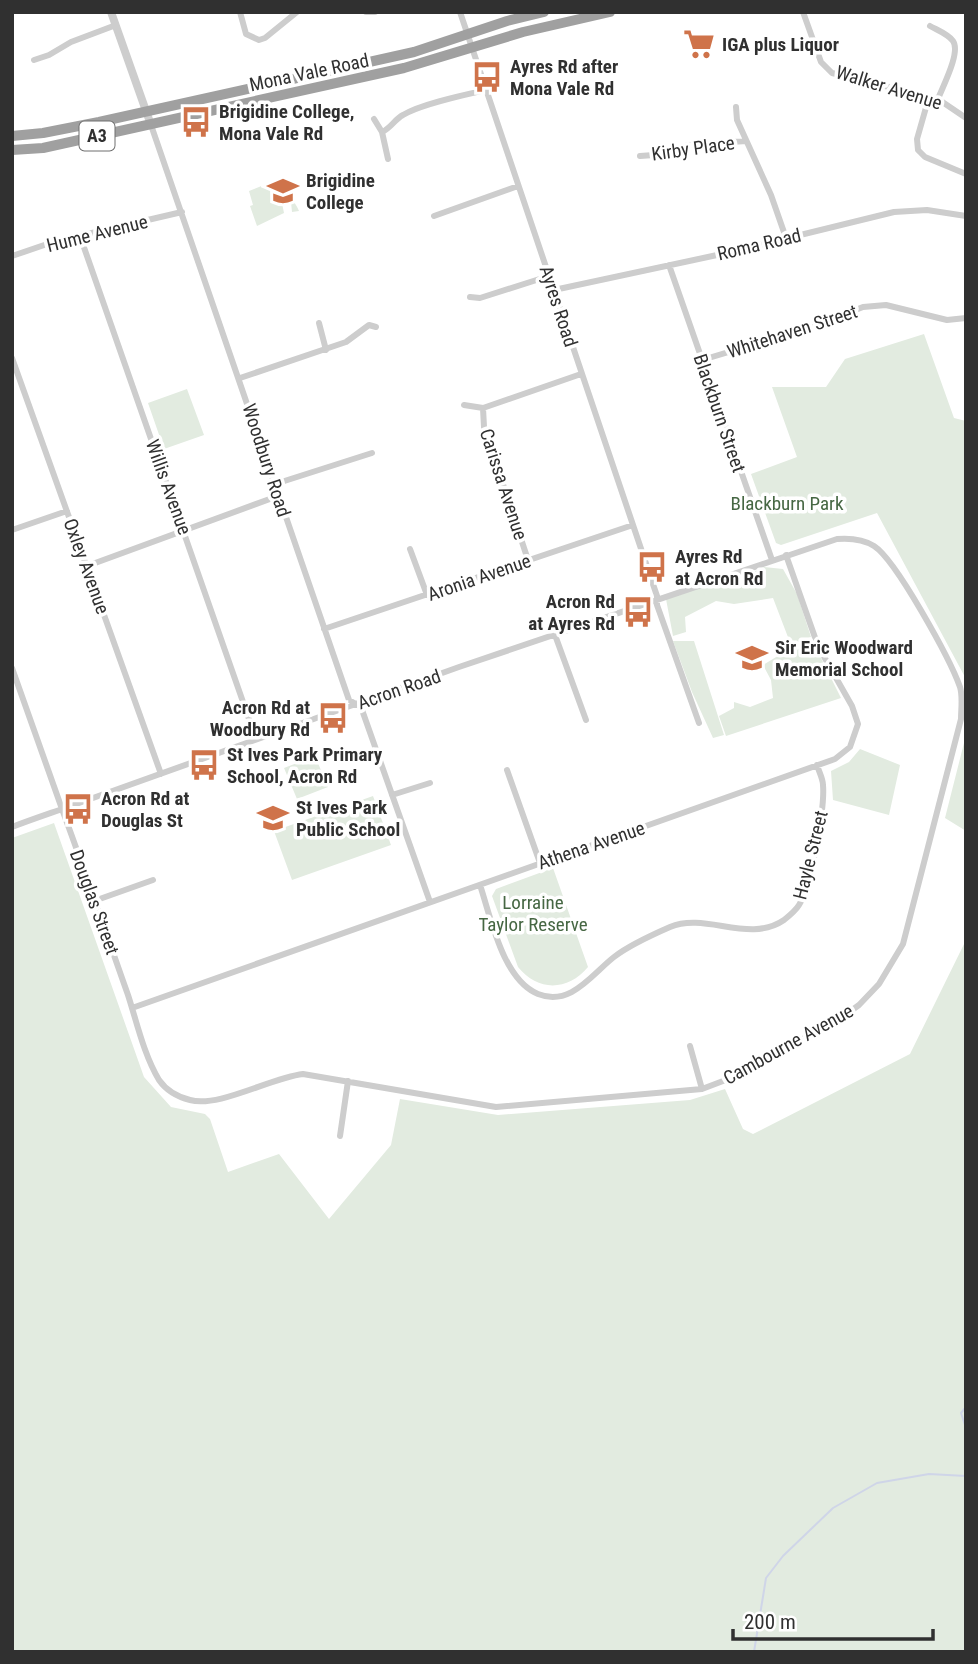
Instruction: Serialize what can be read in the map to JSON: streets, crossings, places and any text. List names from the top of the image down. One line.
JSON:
{"streets":{"highway":["Mona Vale Road","A3"],"street":["Walker Avenue","Kirby Place","Hume Avenue","Roma Road","Ayres Road","Whitehaven Street","Blackburn Street","Woodbury Road","Carissa Avenue","Willis Avenue","Oxley Avenue","Aronia Avenue","Acron Road","Athena Avenue","Hayle Street","Douglas Street","Cambourne Avenue"]},"crossings":[["Mona Vale Road","Ayres Road"],["Mona Vale Road","Woodbury Road"],["Hume Avenue","Woodbury Road"],["Hume Avenue","Willis Avenue"],["Roma Road","Ayres Road"],["Roma Road","Blackburn Street"],["Ayres Road","Carissa Avenue"],["Ayres Road","Aronia Avenue"],["Ayres Road","Acron Road"],["Whitehaven Street","Blackburn Street"],["Blackburn Street","Acron Road"],["Woodbury Road","Aronia Avenue"],["Woodbury Road","Acron Road"],["Woodbury Road","Athena Avenue"],["Carissa Avenue","Aronia Avenue"],["Willis Avenue","Acron Road"],["Oxley Avenue","Acron Road"],["Acron Road","Athena Avenue"],["Acron Road","Douglas Street"],["Acron Road","Cambourne Avenue"],["Athena Avenue","Hayle Street"],["Athena Avenue","Douglas Street"],["Athena Avenue","Cambourne Avenue"],["Douglas Street","Cambourne Avenue"]],"parks":["Blackburn Park","Lorraine Taylor Reserve"],"places":{"supermarket":["IGA plus Liquor"],"bus stop":["Ayres Rd after Mona Vale Rd","Brigidine College, Mona Vale Rd","Ayres Rd at Acron Rd","Acron Rd at Ayres Rd","Acron Rd at Woodbury Rd","St Ives Park Primary School, Acron Rd","Acron Rd at Douglas St"],"school or university":["Brigidine College","Sir Eric Woodward Memorial School","St Ives Park Public School"]},"scale_bar":"200 m"}
